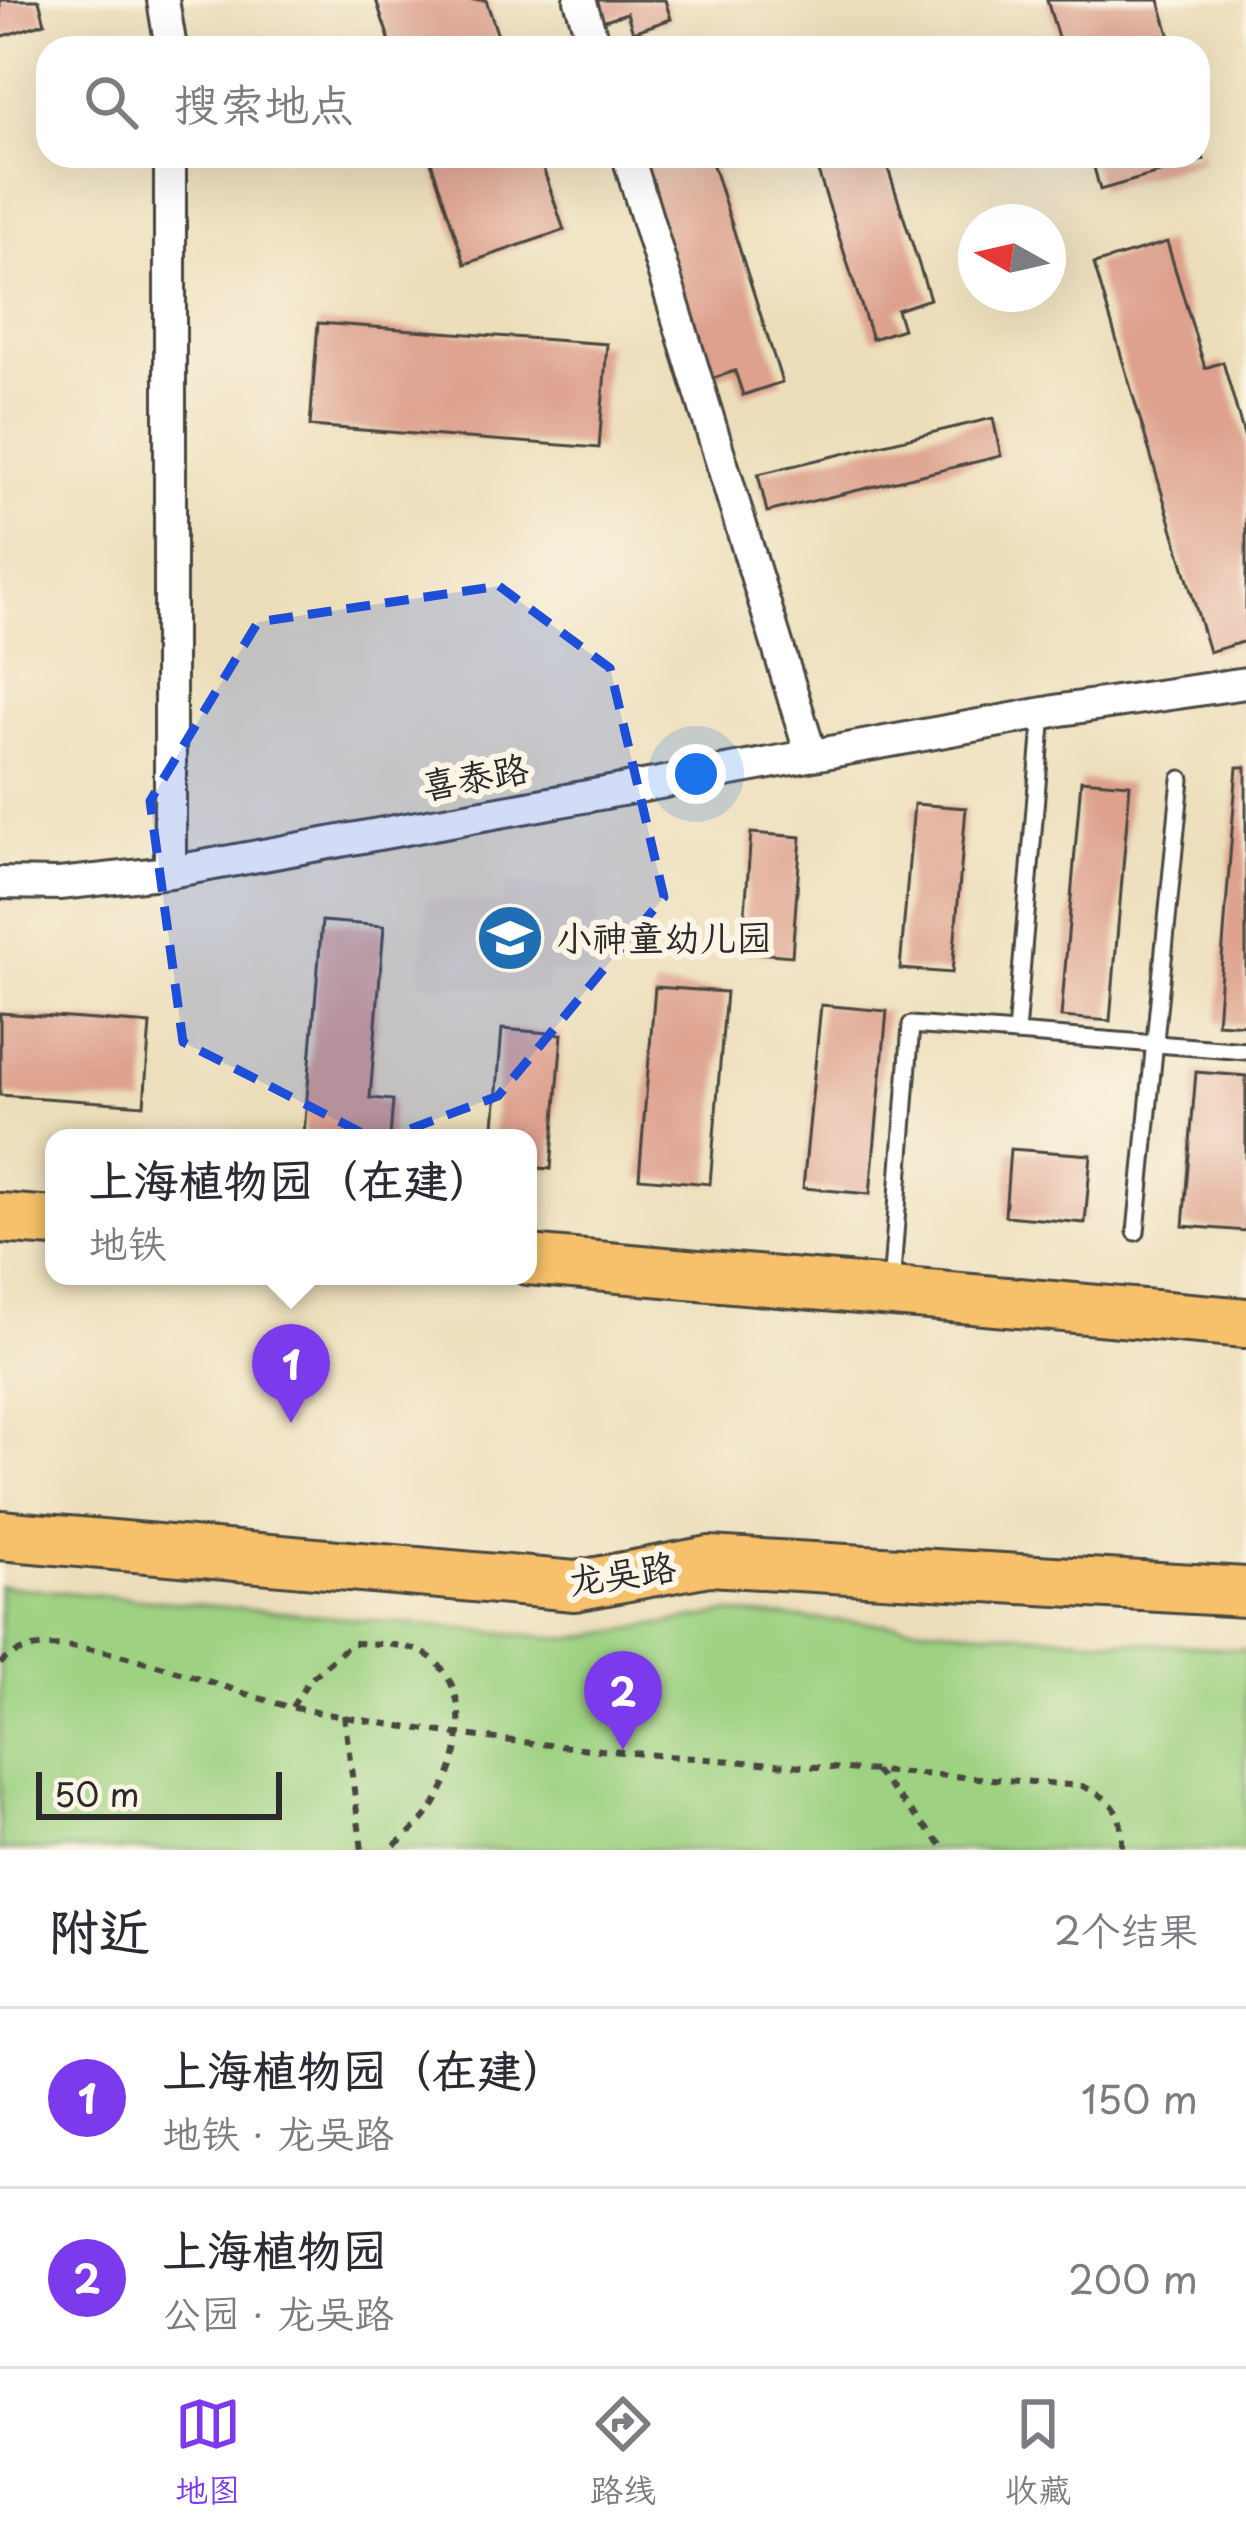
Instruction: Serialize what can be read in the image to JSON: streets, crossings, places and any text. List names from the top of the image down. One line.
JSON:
{"streets":{"main road":["龙吴路"],"street":["喜泰路"]},"places":{"school or university":["小神童幼儿园"]},"scale_bar":"50 m","north":"left","page":{"search":"搜索地点","popup":["上海植物园（在建）","地铁"],"pins":["1","2"],"scale":"50 m","heading":["附近","2个结果"],"list":[{"mark":"1","name":"上海植物园（在建）","note":"地铁 · 龙吴路","value":"150 m"},{"mark":"2","name":"上海植物园","note":"公园 · 龙吴路","value":"200 m"}],"nav":["地图","路线","收藏"]}}
